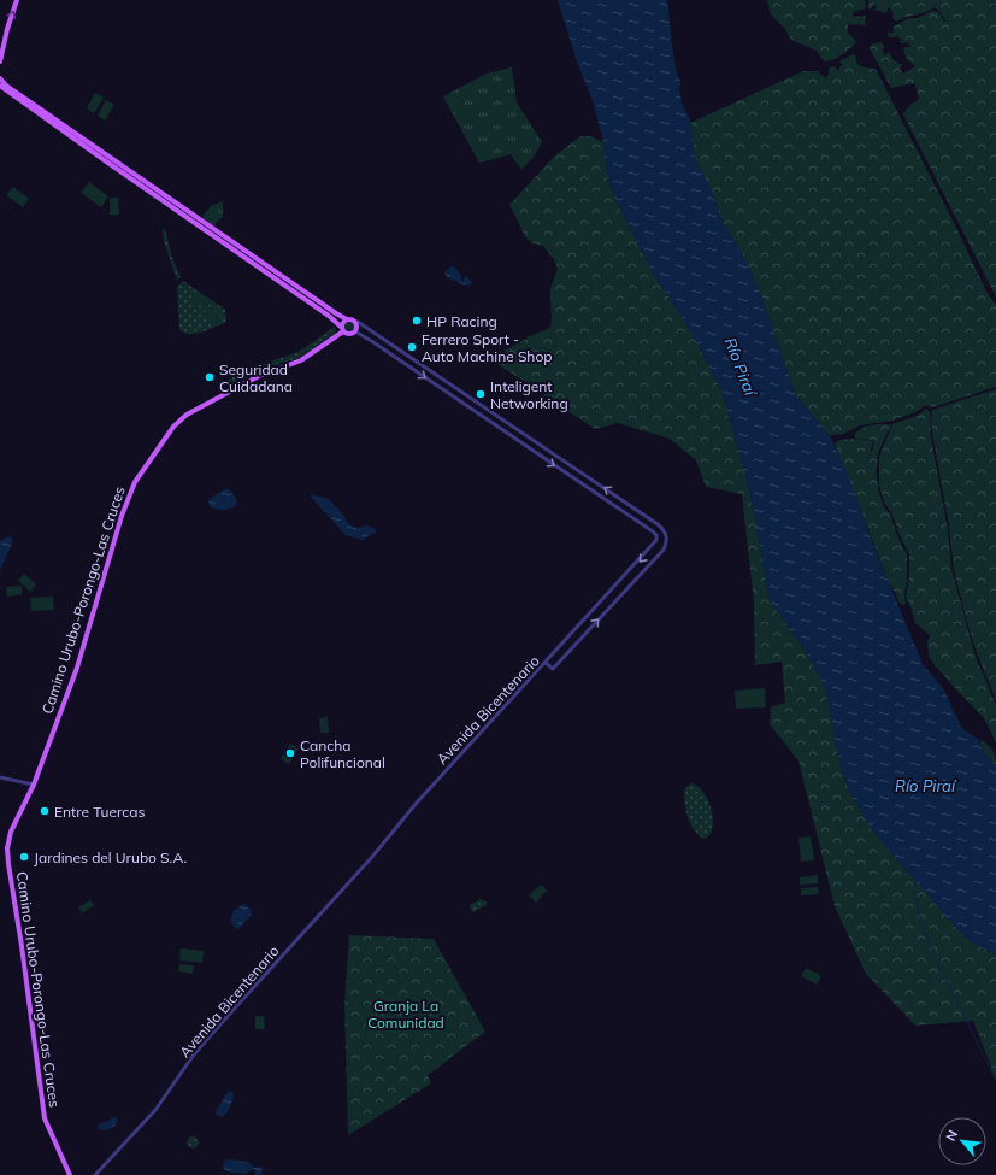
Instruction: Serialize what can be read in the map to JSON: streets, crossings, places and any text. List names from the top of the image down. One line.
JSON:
{"streets":{"main road":["Camino Urubo-Porongo-Las Cruces"],"street":["Avenida Bicentenario"]},"water":["Río Piraí"],"parks":["Granja La Comunidad"],"places":["HP Racing","Ferrero Sport - Auto Machine Shop","Seguridad Cuidadana","Inteligent Networking","Cancha Polifuncional","Entre Tuercas","Jardines del Urubo S.A."],"north":"top left"}
